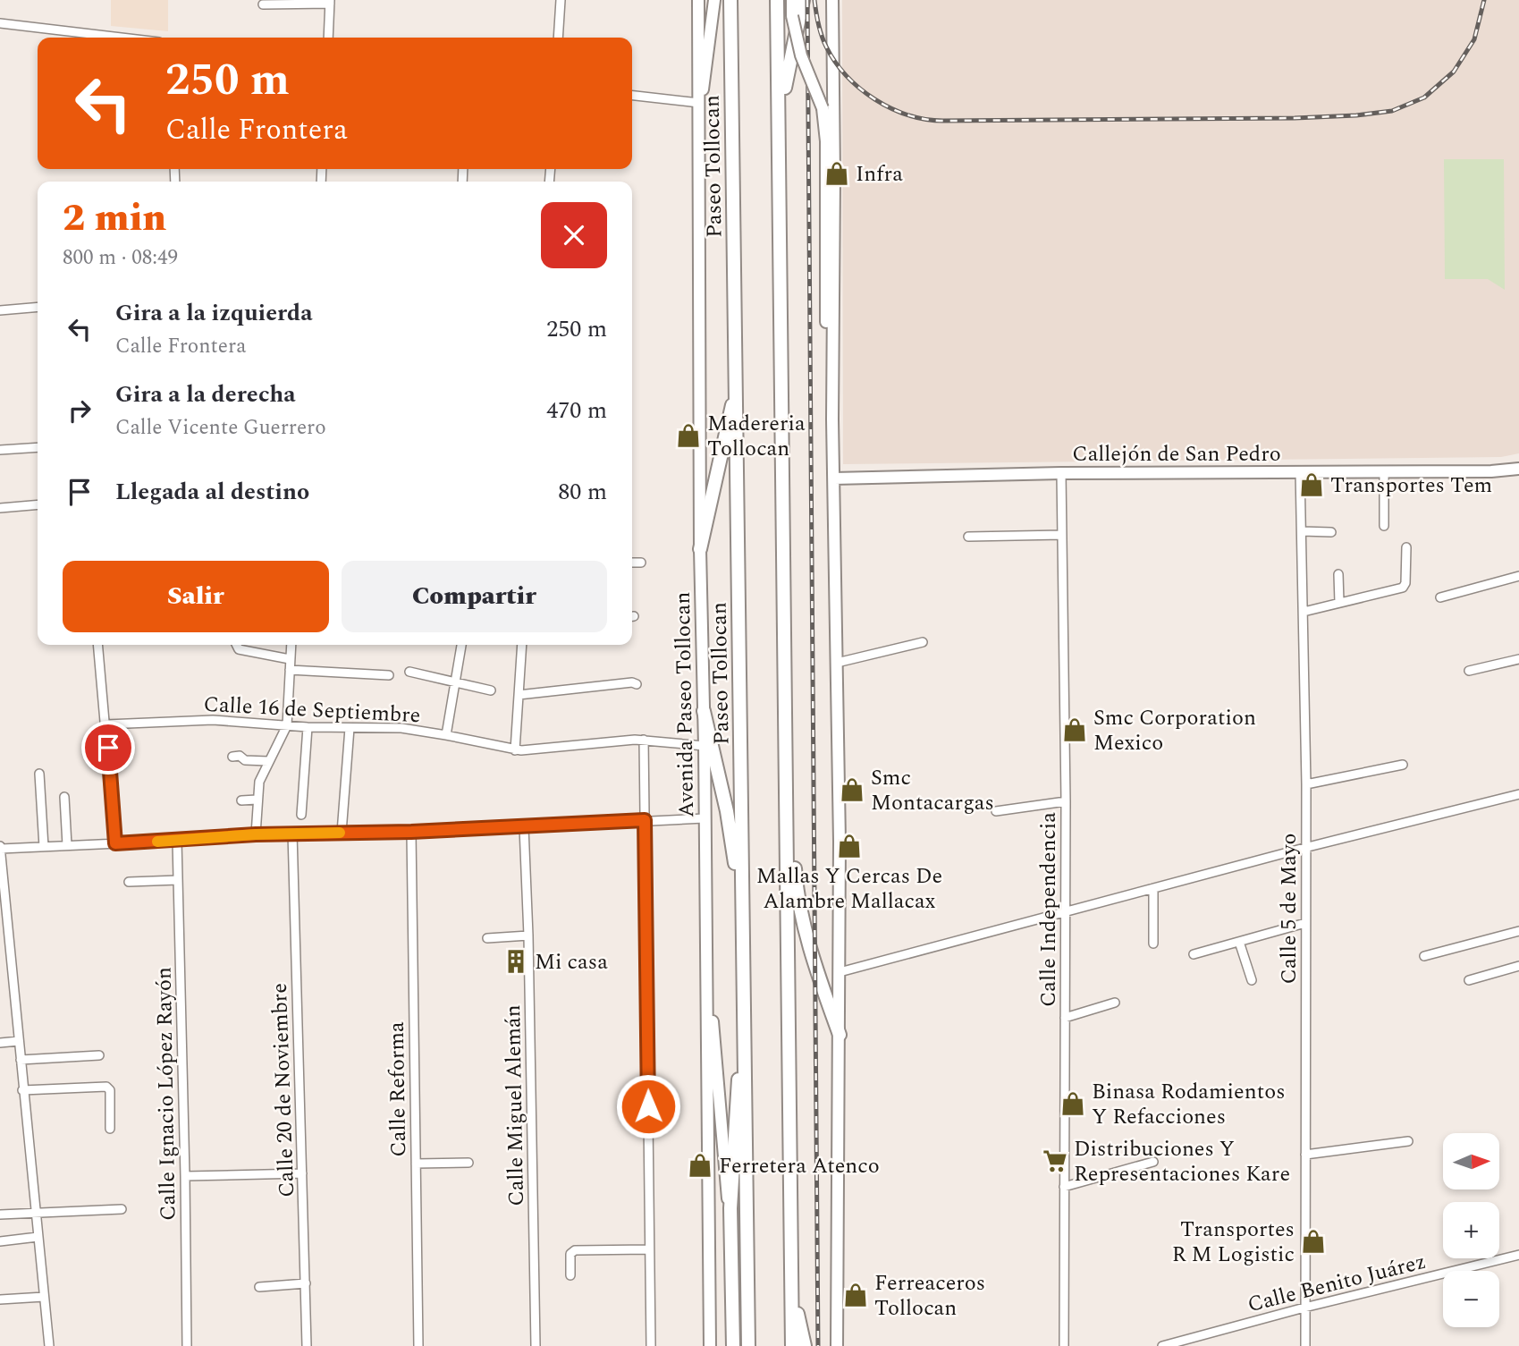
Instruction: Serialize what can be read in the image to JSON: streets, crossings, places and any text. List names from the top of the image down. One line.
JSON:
{"streets":{"highway":["Paseo Tollocan"],"main road":["Callejón de San Pedro","Avenida Paseo Tollocan"],"street":["Calle 16 de Septiembre","Calle 5 de Mayo","Calle Independencia","Calle Reforma","Calle 20 de Noviembre","Calle Ignacio López Rayón","Calle Miguel Alemán","Calle Benito Juárez"]},"crossings":[["Callejón de San Pedro","Calle 5 de Mayo"],["Callejón de San Pedro","Calle Independencia"],["Avenida Paseo Tollocan","Calle 16 de Septiembre"],["Calle 5 de Mayo","Calle Benito Juárez"]],"places":{"shop":["Infra","Madereria Tollocan","Transportes Tem","Smc Corporation Mexico","Smc Montacargas","Mallas Y Cercas De Alambre Mallacax","Binasa Rodamientos Y Refacciones","Ferretera Atenco","Transportes R M Logistic","Ferreaceros Tollocan"],"building":["Mi casa"],"supermarket":["Distribuciones Y Representaciones Kare"]},"north":"right","page":{"turn":["250 m","Calle Frontera"],"heading":["2 min","800 m · 08:49"],"list":[{"name":"Gira a la izquierda","note":"Calle Frontera","value":"250 m"},{"name":"Gira a la derecha","note":"Calle Vicente Guerrero","value":"470 m"},{"name":"Llegada al destino","value":"80 m"}],"buttons":["Salir","Compartir"],"map_buttons":["+","−"]}}
